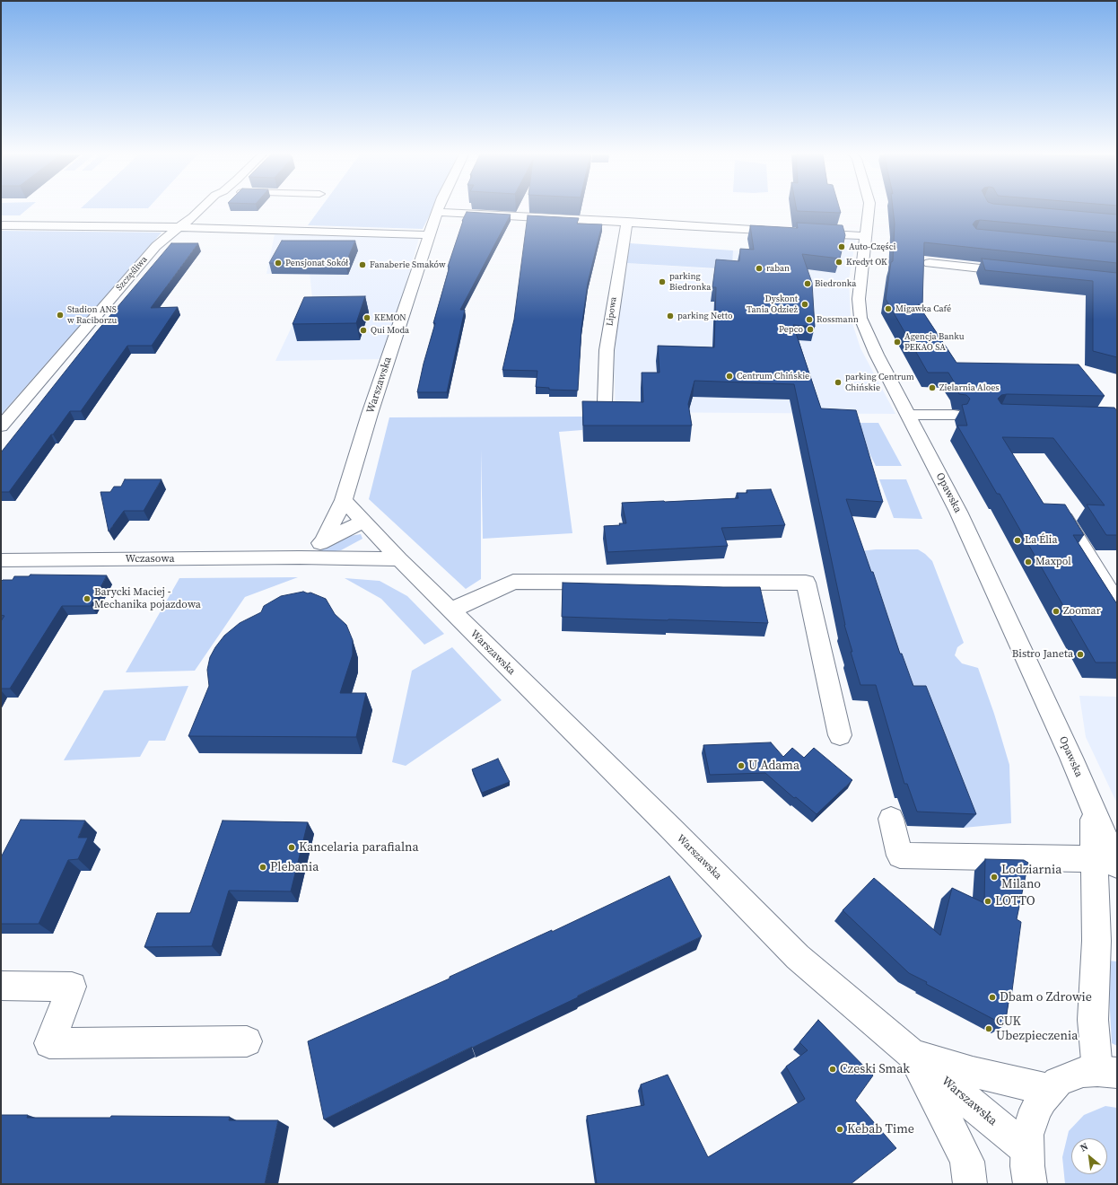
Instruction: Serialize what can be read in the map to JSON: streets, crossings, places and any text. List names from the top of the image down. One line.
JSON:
{"streets":{"street":["Szczęśliwa","Lipowa","Warszawska","Opawska","Wczasowa"]},"crossings":[["Warszawska","Wczasowa"]],"places":["Auto-Części","Kredyt OK","Pensjonat Sokół","Fanaberie Smaków","raban","parking Biedronka","Biedronka","Dyskont Tania Odzież","Migawka Café","Stadion ANS w Raciborzu","parking Netto","KEMON","Rossmann","Pepco","Qui Moda","Agencja Banku PEKAO SA","Centrum Chińskie","parking Centrum Chińskie","Zielarnia Aloes","La Élia","Maxpol","Barycki Maciej - Mechanika pojazdowa","Zoomar","Bistro Janeta","U Adama","Kancelaria parafialna","Plebania","Lodziarnia Milano","LOTTO","Dbam o Zdrowie","CUK Ubezpieczenia","Czeski Smak","Kebab Time"],"north":"top left"}
